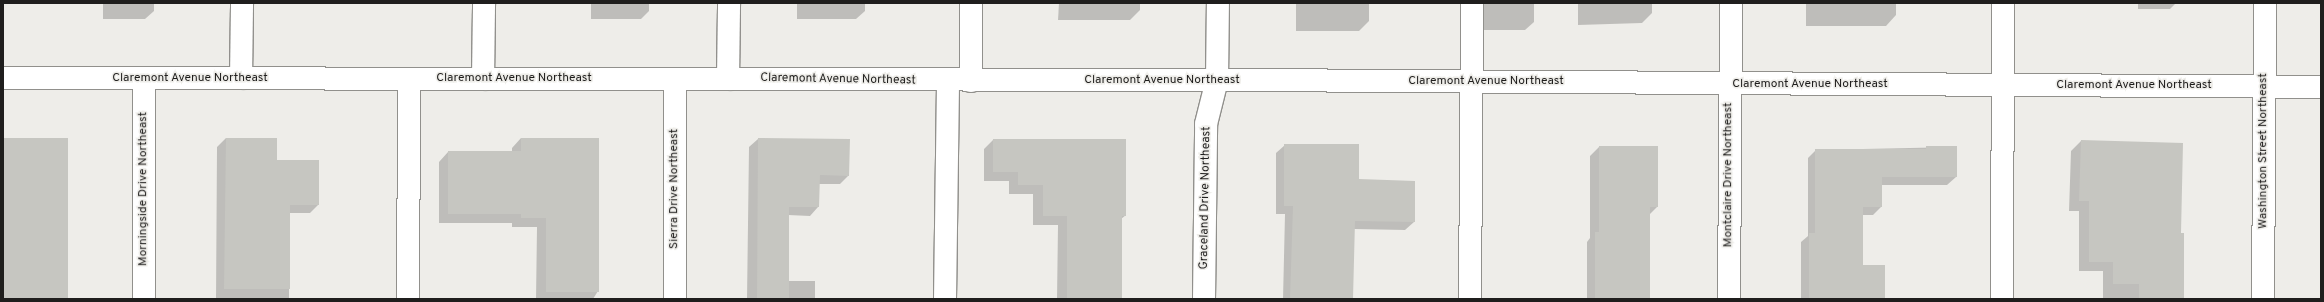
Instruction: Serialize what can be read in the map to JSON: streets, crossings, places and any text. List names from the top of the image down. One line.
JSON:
{"streets":{"street":["Claremont Avenue Northeast","Washington Street Northeast","Montclaire Drive Northeast","Morningside Drive Northeast","Sierra Drive Northeast","Graceland Drive Northeast"]},"crossings":[["Claremont Avenue Northeast","Washington Street Northeast"],["Claremont Avenue Northeast","Montclaire Drive Northeast"],["Claremont Avenue Northeast","Morningside Drive Northeast"],["Claremont Avenue Northeast","Sierra Drive Northeast"],["Claremont Avenue Northeast","Graceland Drive Northeast"]]}
